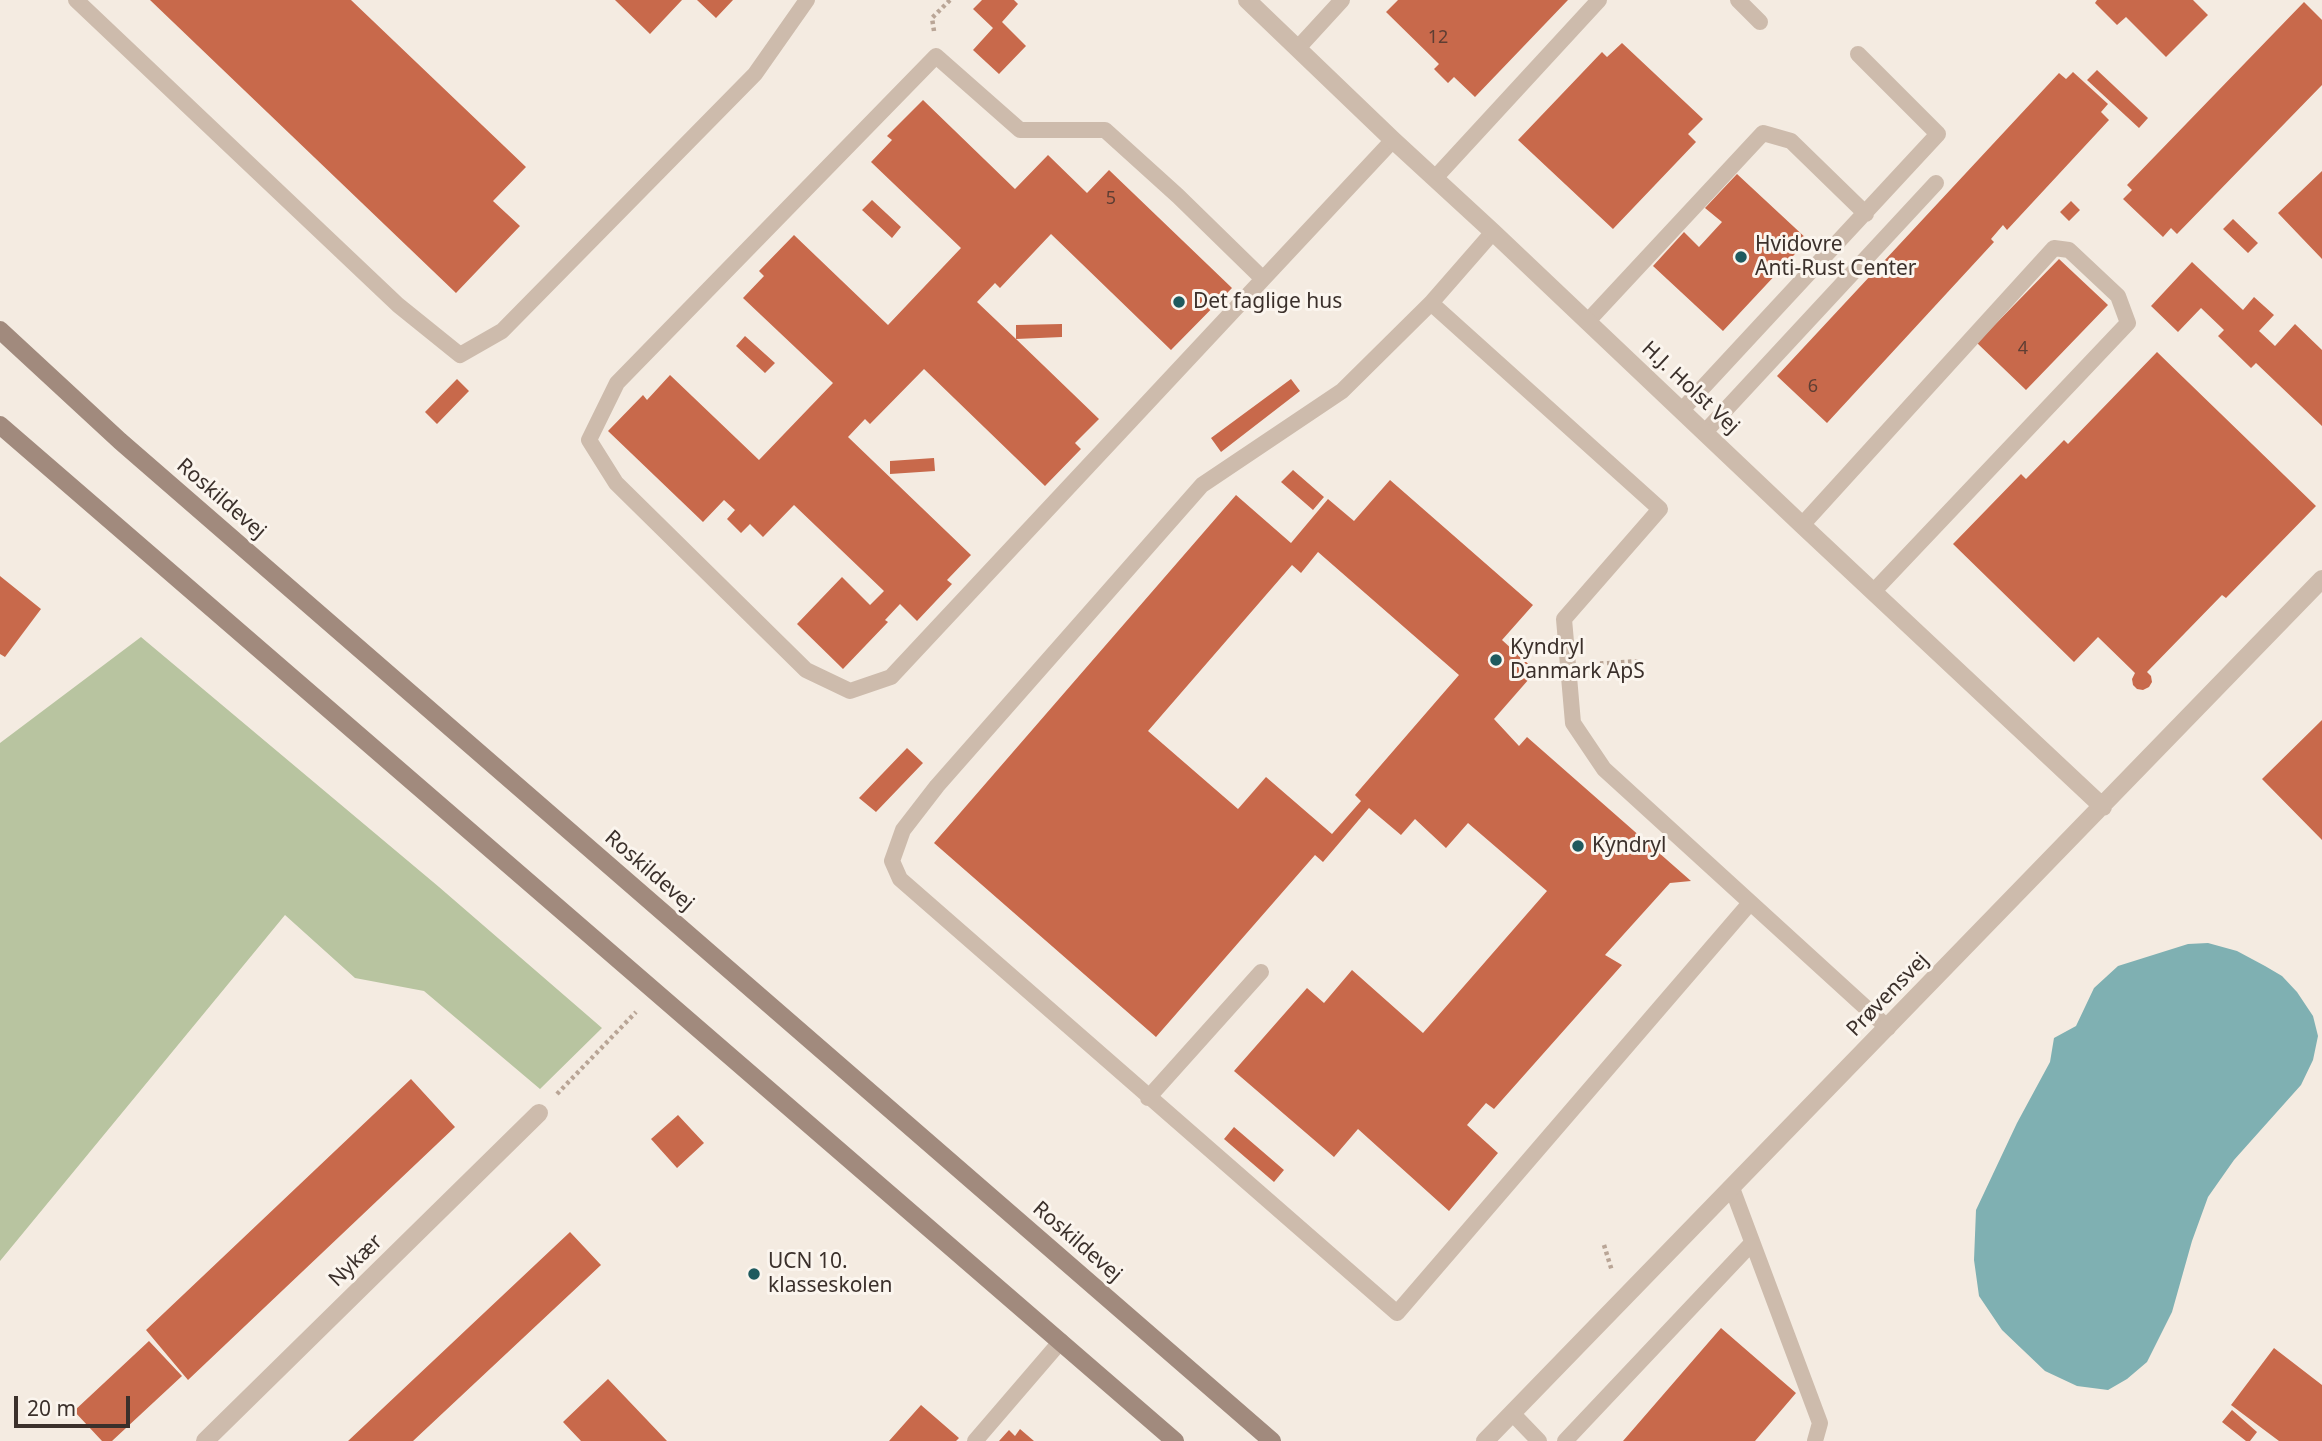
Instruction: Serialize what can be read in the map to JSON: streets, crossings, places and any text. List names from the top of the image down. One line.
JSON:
{"streets":{"main road":["Roskildevej"],"street":["H.J. Holst Vej","Prøvensvej","Nykær"]},"crossings":[["H.J. Holst Vej","Prøvensvej"]],"places":["Hvidovre Anti-Rust Center","Det faglige hus","Kyndryl Danmark ApS","Kyndryl","UCN 10. klasseskolen"],"house_numbers":["12","5","4","6"],"scale_bar":"20 m"}
